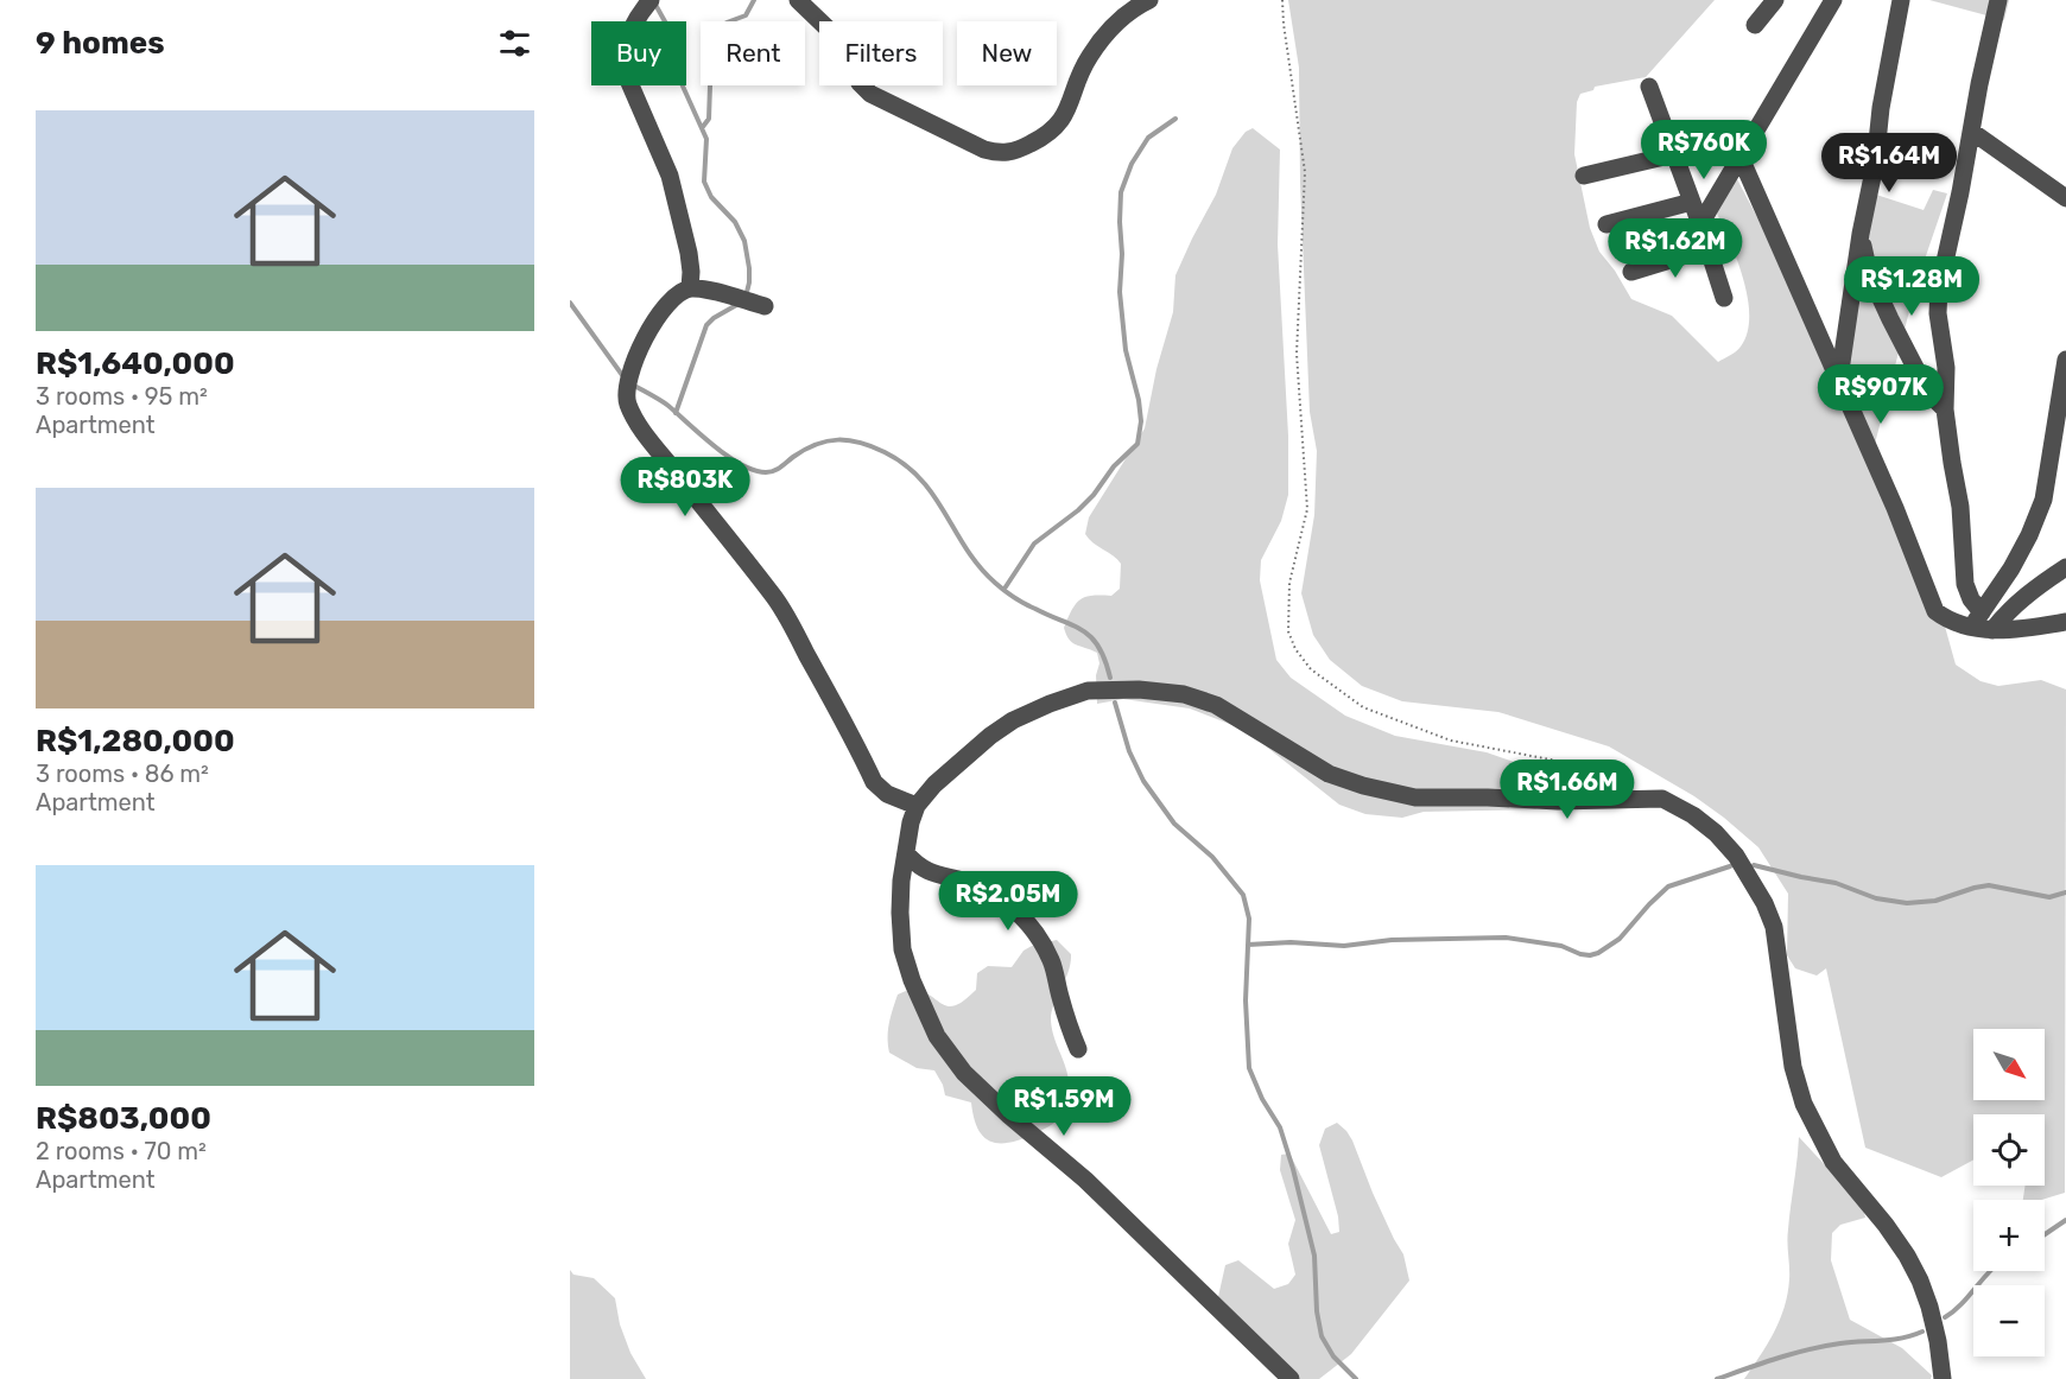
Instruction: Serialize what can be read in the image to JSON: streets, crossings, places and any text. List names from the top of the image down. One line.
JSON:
{"north":"bottom right","page":{"heading":"9 homes","chip":["Buy","Rent","Filters","New"],"list":[{"name":"R$1,640,000","note":"3 rooms · 95 m² · Apartment"},{"name":"R$1,280,000","note":"3 rooms · 86 m² · Apartment"},{"name":"R$803,000","note":"2 rooms · 70 m² · Apartment"}],"price":["R$760K","R$1.64M","R$1.62M","R$1.28M","R$907K","R$803K","R$1.66M","R$2.05M","R$1.59M"],"map_buttons":["+","−"]}}
